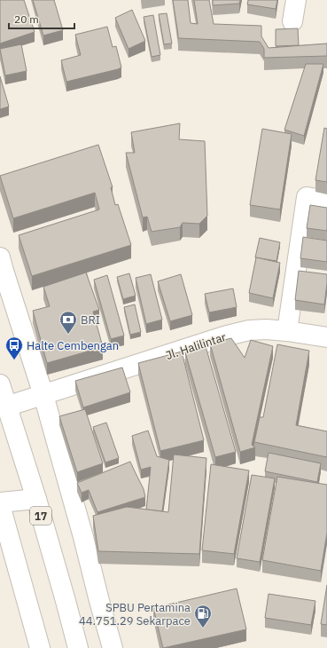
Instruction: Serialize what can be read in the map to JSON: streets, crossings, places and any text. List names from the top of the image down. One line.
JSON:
{"streets":{"main road":["Jl. Halilintar","17"]},"crossings":[["Jl. Halilintar","17"]],"places":{"bank":["BRI"],"bus stop":["Halte Cembengan"],"fuel station":["SPBU Pertamina 44.751.29 Sekarpace"]},"scale_bar":"20 m"}
